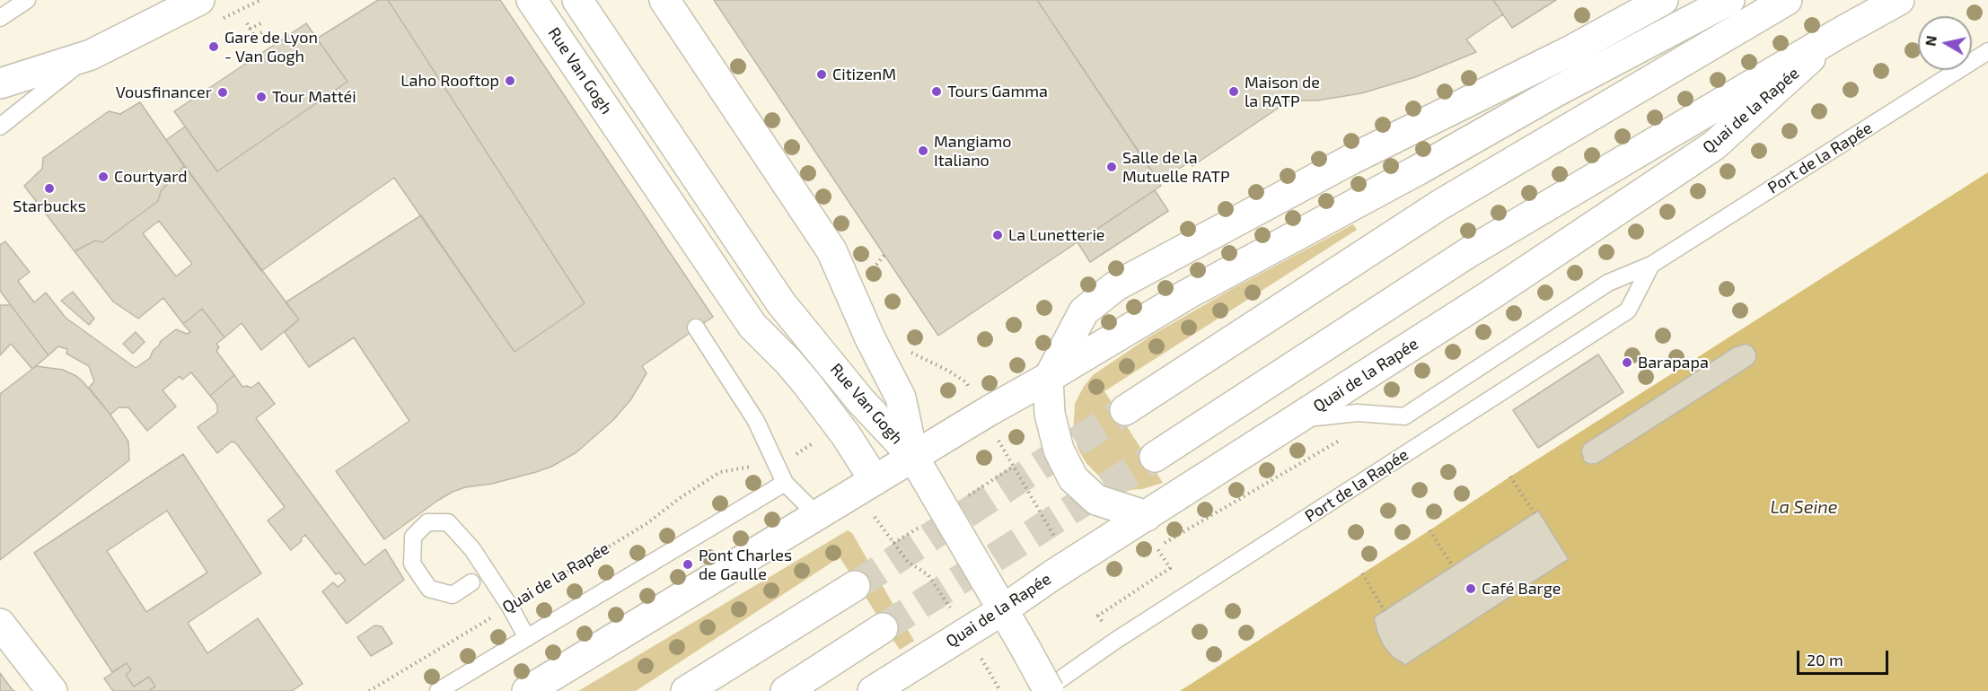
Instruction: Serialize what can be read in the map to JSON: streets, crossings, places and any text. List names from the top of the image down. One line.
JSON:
{"streets":{"main road":["Rue Van Gogh","Quai de la Rapée"],"lane":["Port de la Rapée"]},"crossings":[["Quai de la Rapée","Port de la Rapée"]],"water":["La Seine"],"places":["Gare de Lyon - Van Gogh","CitizenM","Laho Rooftop","Tours Gamma","Maison de la RATP","Vousfinancer","Tour Mattéi","Mangiamo Italiano","Salle de la Mutuelle RATP","Courtyard","Starbucks","La Lunetterie","Barapapa","Pont Charles de Gaulle","Café Barge"],"scale_bar":"20 m","north":"left"}
